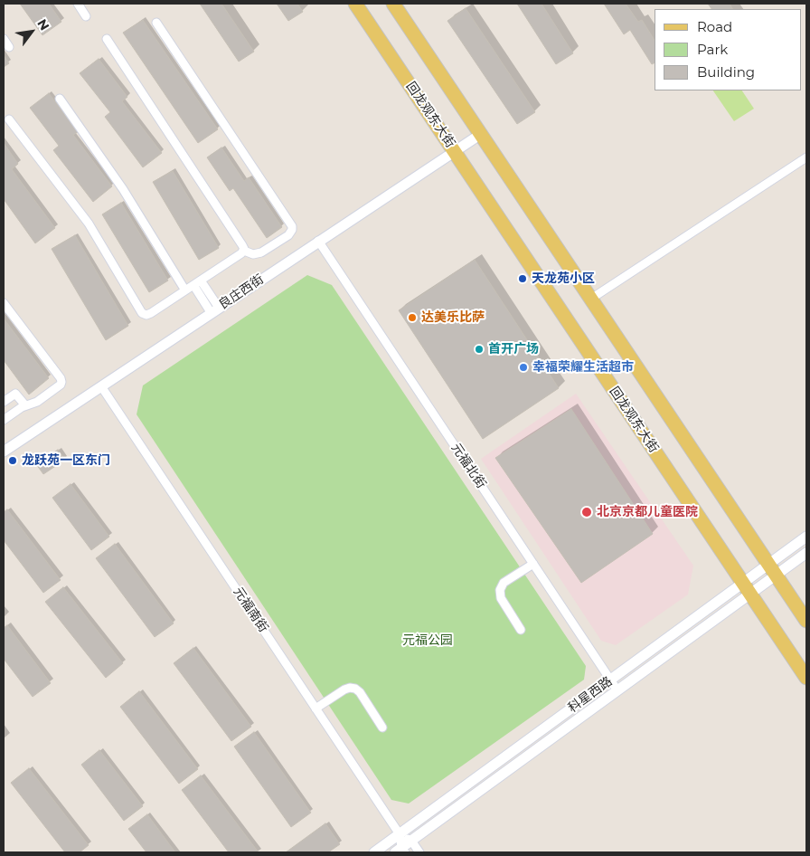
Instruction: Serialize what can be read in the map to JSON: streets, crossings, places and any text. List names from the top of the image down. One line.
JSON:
{"streets":{"main road":["回龙观东大街"],"street":["良庄西街","元福北街","元福南街","科星西路"]},"crossings":[["回龙观东大街","良庄西街"],["回龙观东大街","科星西路"],["良庄西街","元福北街"],["良庄西街","元福南街"],["元福北街","科星西路"],["元福南街","科星西路"]],"parks":["元福公园"],"places":["天龙苑小区","达美乐比萨","首开广场","幸福荣耀生活超市","龙跃苑一区东门","北京京都儿童医院"],"legend":["Road","Park","Building"],"north":"top right"}
